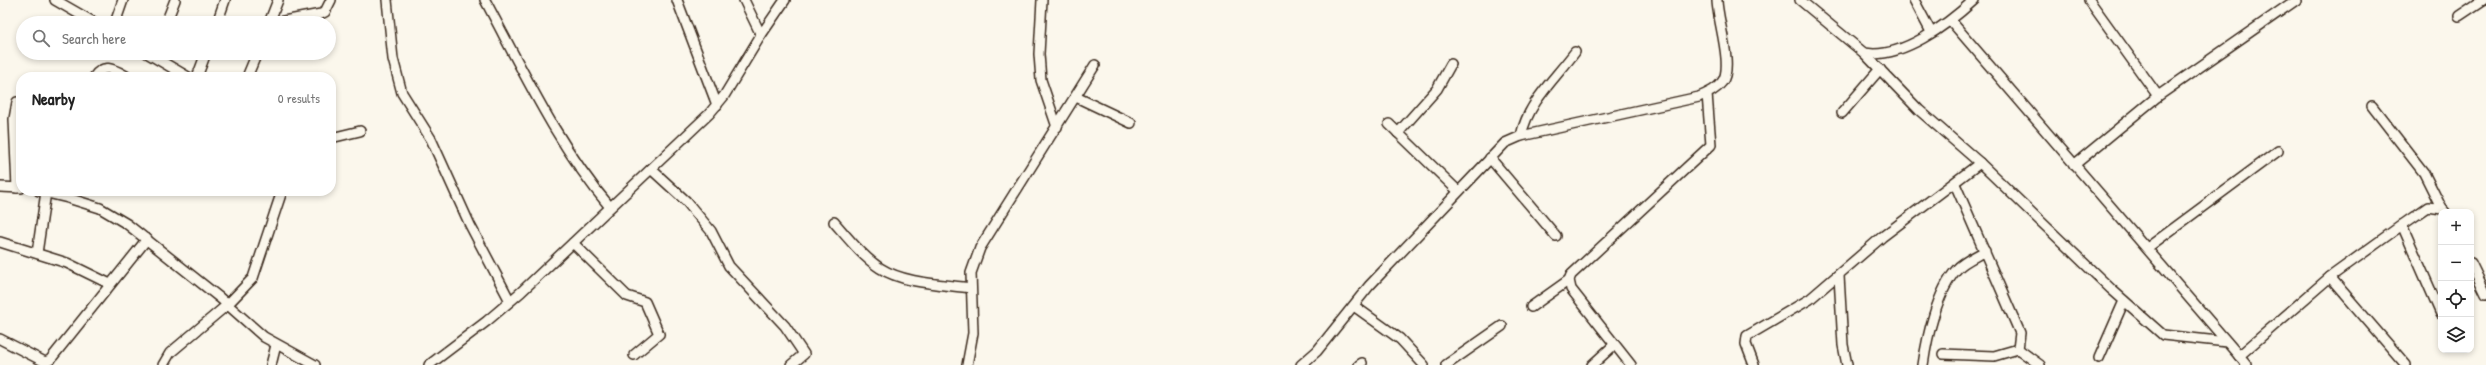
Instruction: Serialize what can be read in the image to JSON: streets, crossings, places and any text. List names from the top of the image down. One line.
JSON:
{"page":{"search":"Search here","heading":["Nearby","0 results"],"map_buttons":["+","−"]}}
